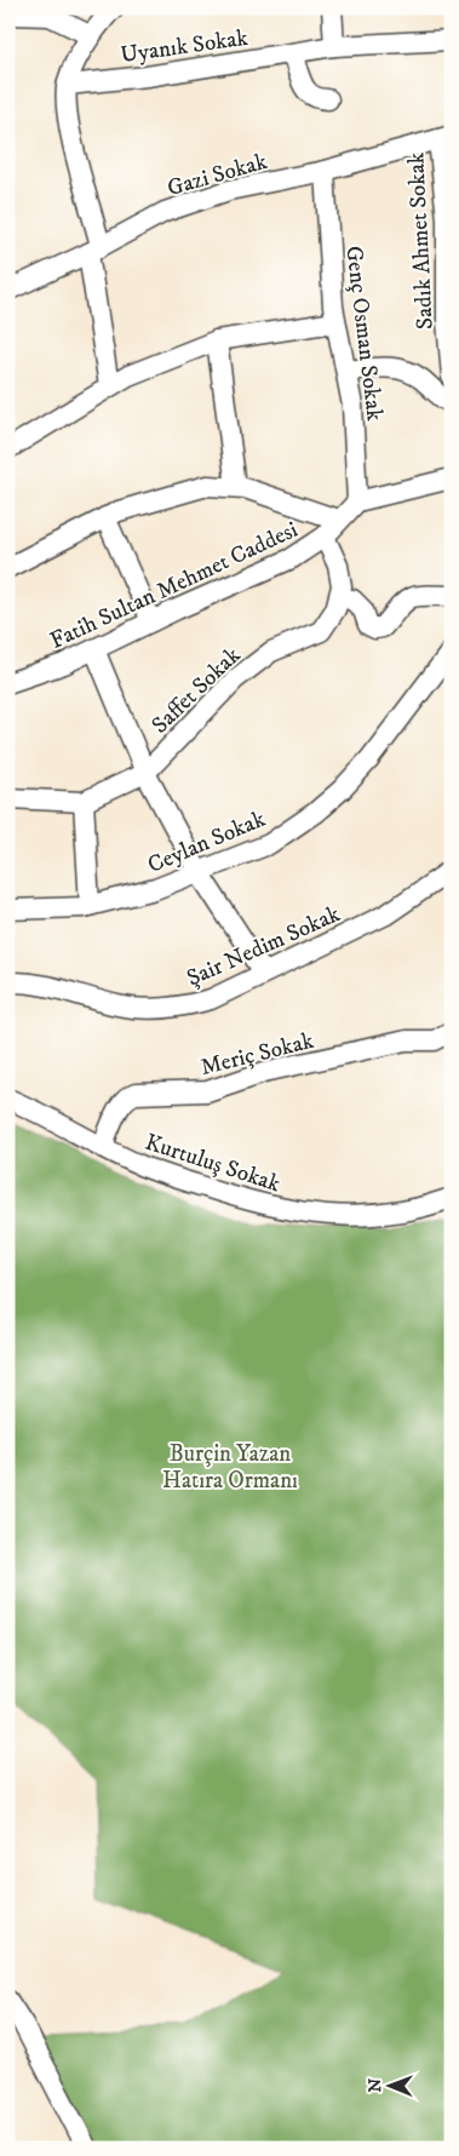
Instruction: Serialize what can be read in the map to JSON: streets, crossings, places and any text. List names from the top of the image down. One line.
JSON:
{"streets":{"street":["Uyanık Sokak","Gazi Sokak","Sadık Ahmet Sokak","Genç Osman Sokak","Fatih Sultan Mehmet Caddesi","Saffet Sokak","Ceylan Sokak","Şair Nedim Sokak","Meriç Sokak","Kurtuluş Sokak"]},"crossings":[["Gazi Sokak","Sadık Ahmet Sokak"],["Gazi Sokak","Genç Osman Sokak"],["Genç Osman Sokak","Fatih Sultan Mehmet Caddesi"],["Meriç Sokak","Kurtuluş Sokak"]],"parks":["Burçin Yazan Hatıra Ormanı"],"north":"left"}
